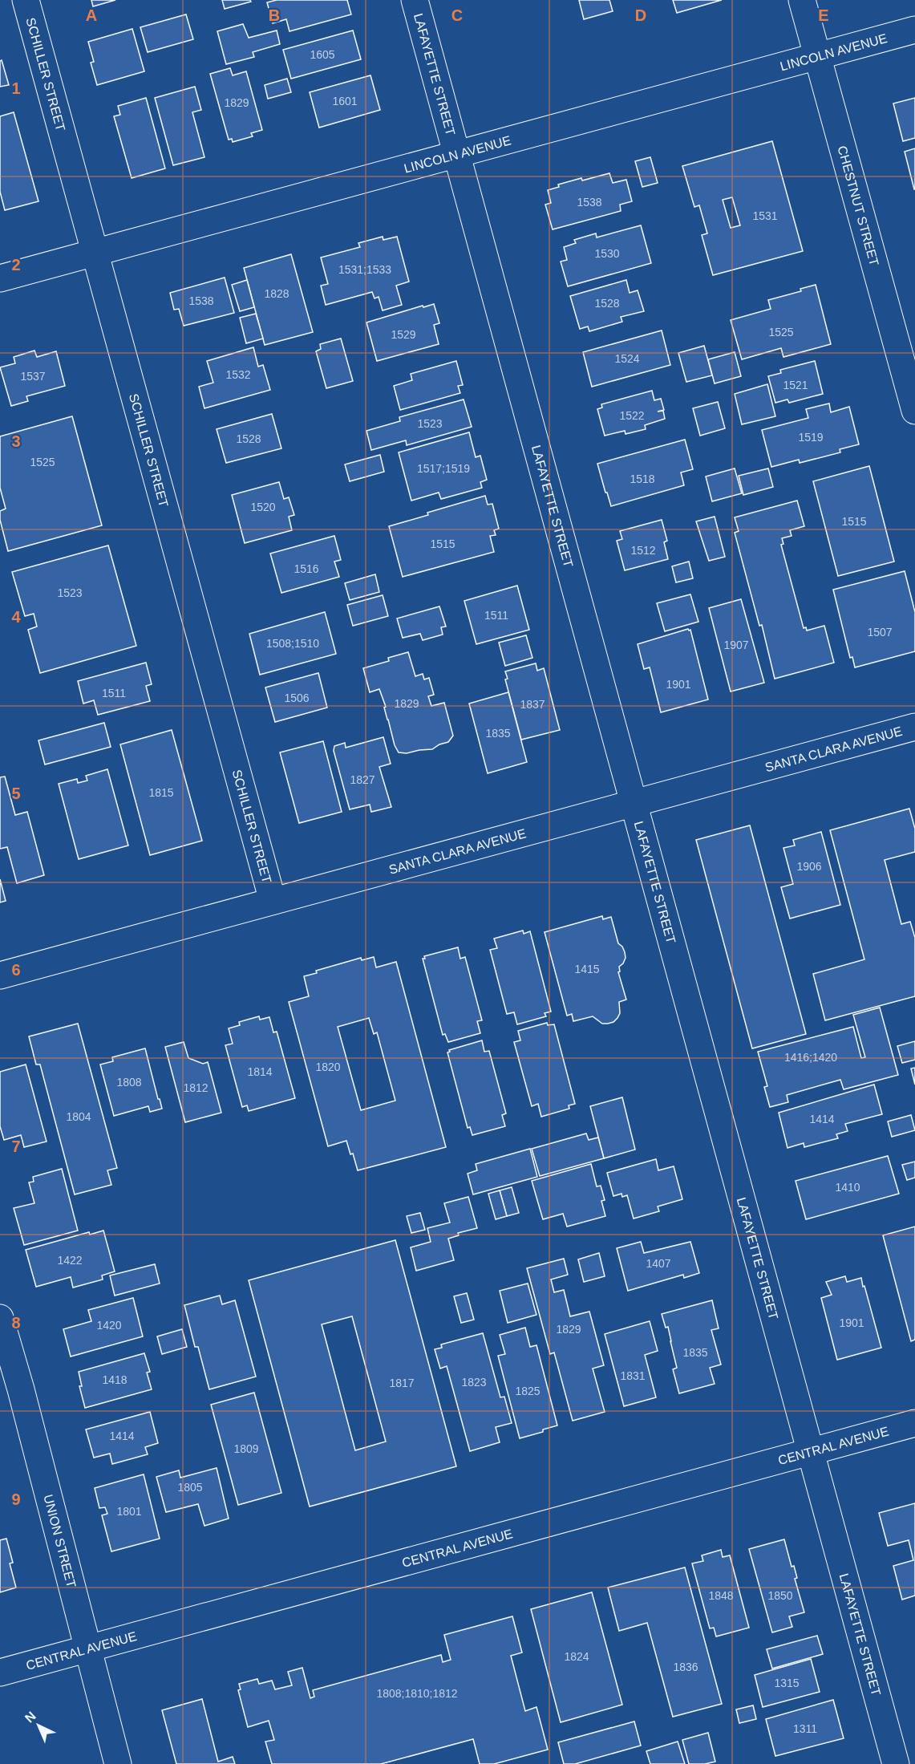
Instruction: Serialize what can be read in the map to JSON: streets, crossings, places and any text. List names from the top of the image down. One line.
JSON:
{"streets":{"street":["LINCOLN AVENUE","LAFAYETTE STREET","SCHILLER STREET","CHESTNUT STREET","SANTA CLARA AVENUE","CENTRAL AVENUE","UNION STREET"]},"crossings":[["LINCOLN AVENUE","LAFAYETTE STREET"],["LINCOLN AVENUE","SCHILLER STREET"],["LINCOLN AVENUE","CHESTNUT STREET"],["LAFAYETTE STREET","SANTA CLARA AVENUE"],["LAFAYETTE STREET","CENTRAL AVENUE"],["SCHILLER STREET","SANTA CLARA AVENUE"],["CENTRAL AVENUE","UNION STREET"]],"house_numbers":["1605","1601","1829","1538","1531","1530","1531;1533","1828","1538","1528","1525","1529","1524","1532","1537","1521","1522","1523","1519","1528","1525","1517;1519","1518","1520","1515","1515","1512","1516","1523","1511","1507","1508;1510","1907","1901","1511","1506","1829","1837","1835","1827","1815","1906","1415","1416;1420","1820","1814","1808","1812","1804","1414","1410","1422","1407","1901","1420","1829","1835","1831","1418","1823","1817","1825","1414","1809","1805","1801","1848","1850","1824","1836","1315","1808;1810;1812","1311"],"north":"top left","grid":{"columns":["A","B","C","D","E"],"rows":["1","2","3","4","5","6","7","8","9"]}}
